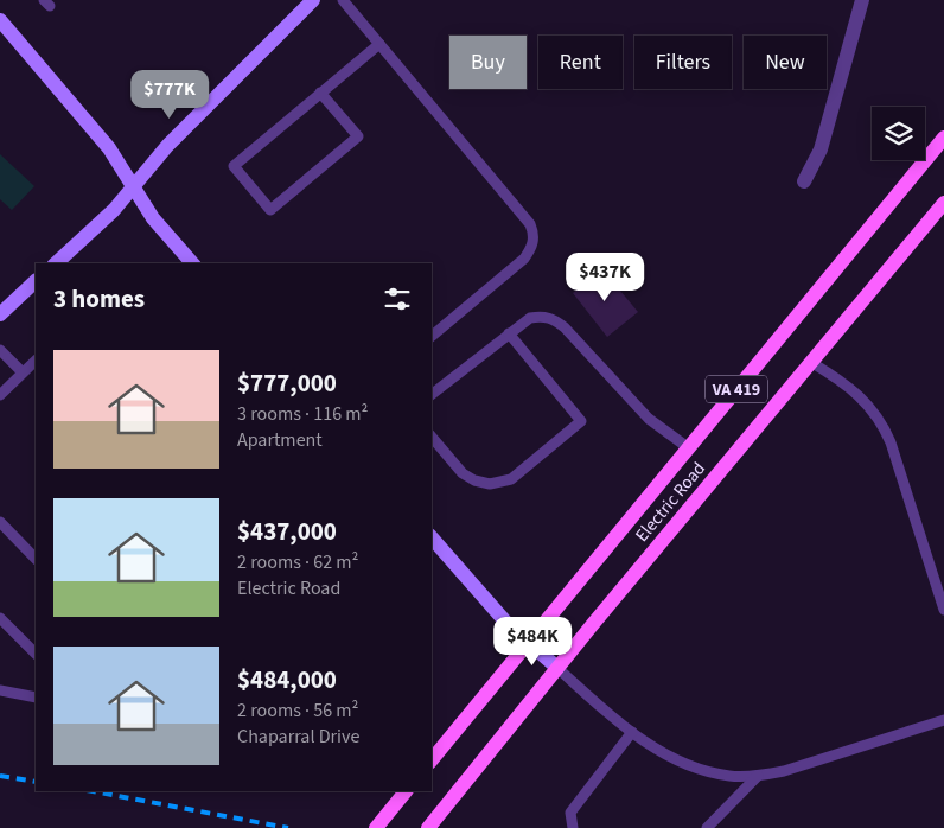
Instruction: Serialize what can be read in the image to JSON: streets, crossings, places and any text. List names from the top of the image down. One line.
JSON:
{"streets":{"main road":["VA 419","Electric Road"]},"page":{"chip":["Buy","Rent","Filters","New"],"price":["$777K","$437K","$484K"],"heading":"3 homes","list":[{"name":"$777,000","note":"3 rooms · 116 m² · Apartment"},{"name":"$437,000","note":"2 rooms · 62 m² · Electric Road"},{"name":"$484,000","note":"2 rooms · 56 m² · Chaparral Drive"}]}}
